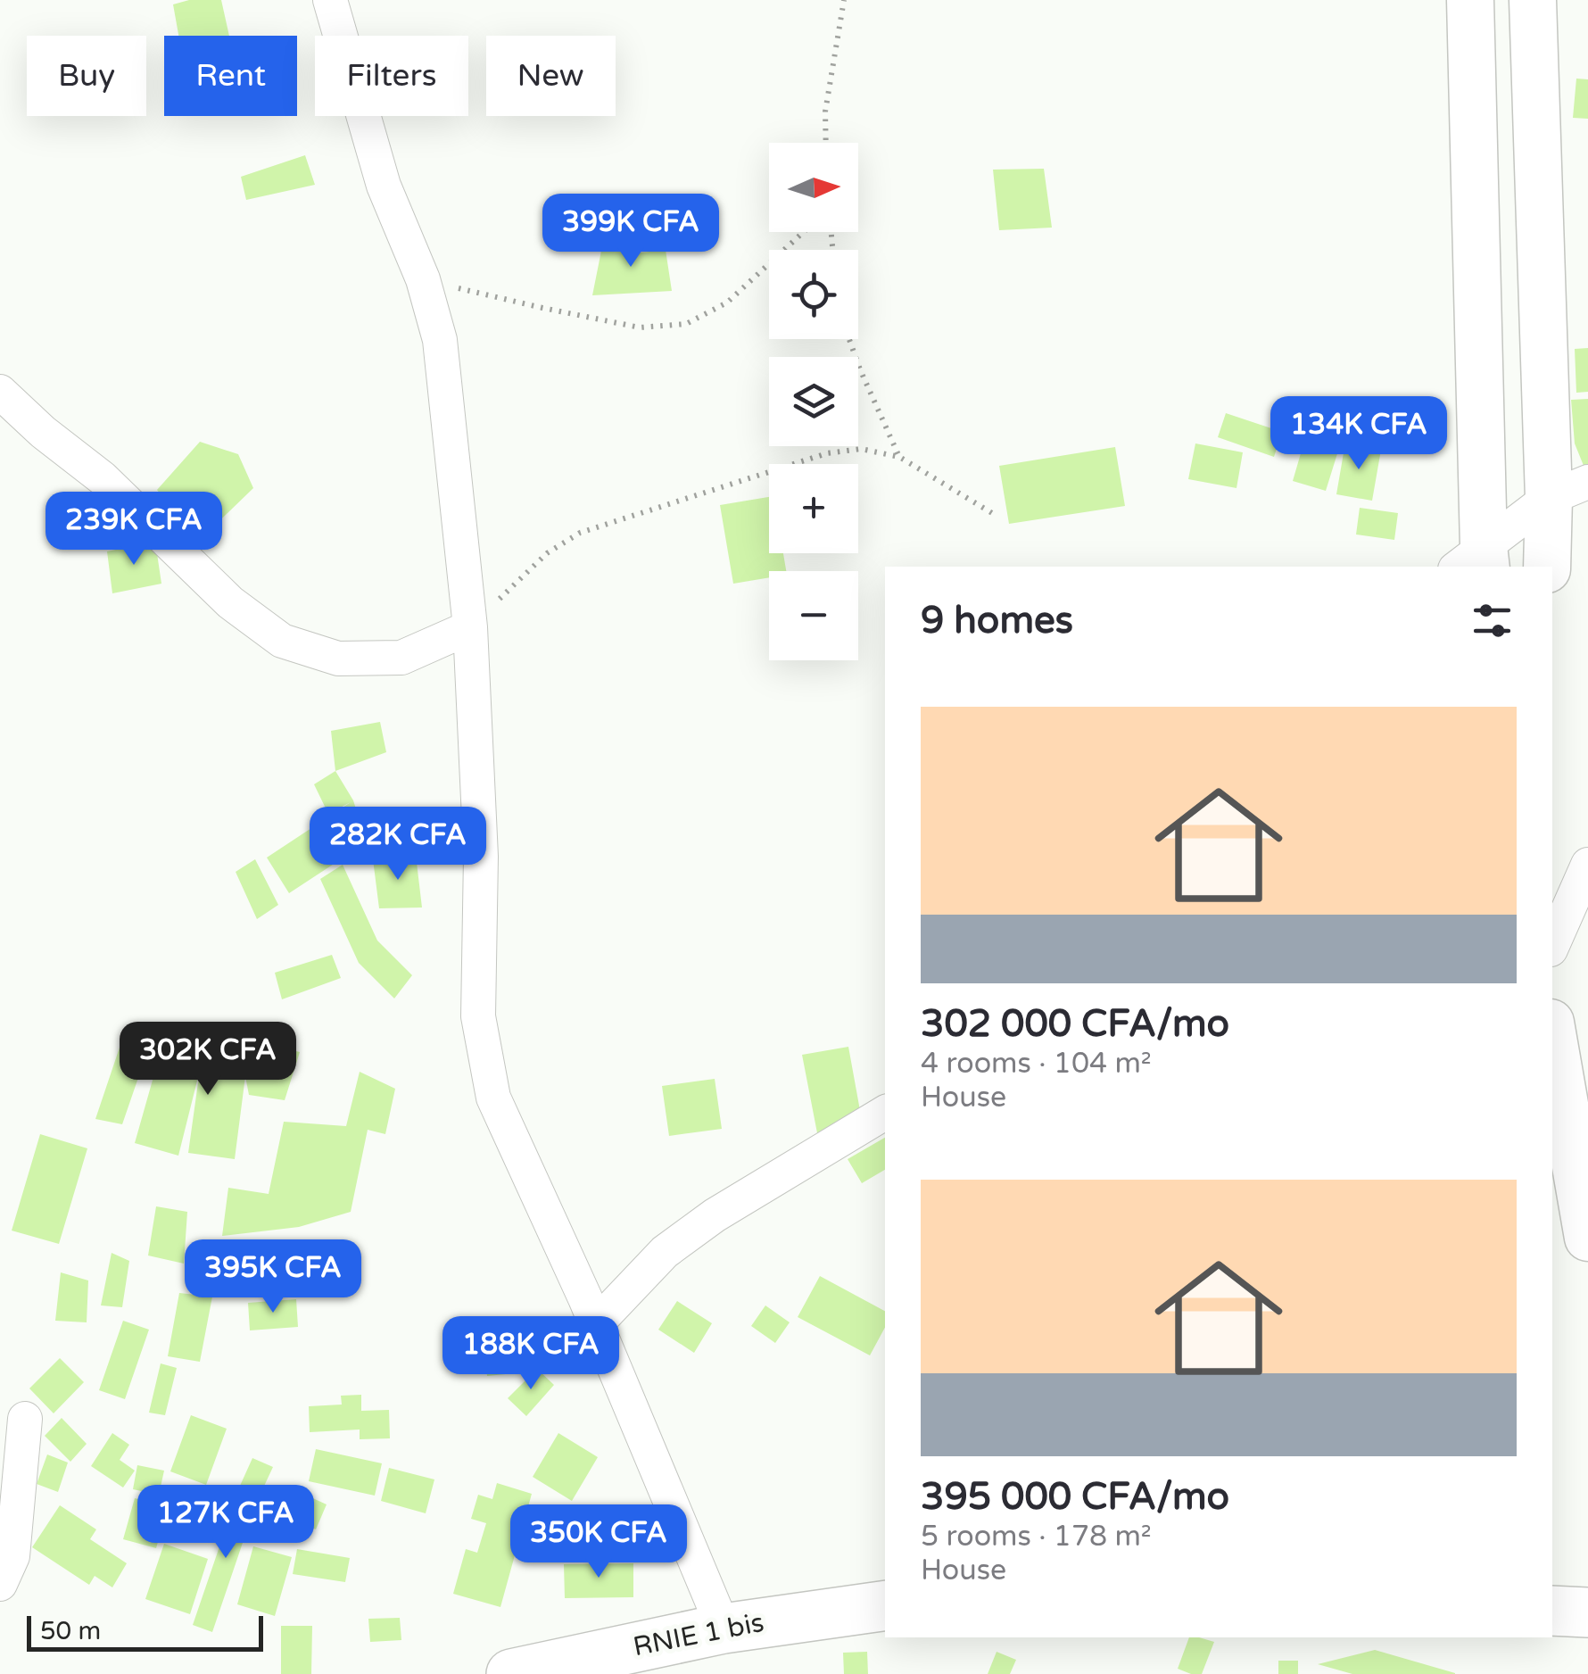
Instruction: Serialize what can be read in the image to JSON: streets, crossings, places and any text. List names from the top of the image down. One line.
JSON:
{"streets":{"main road":["RNIE 1 bis"]},"scale_bar":"50 m","north":"right","page":{"chip":["Buy","Rent","Filters","New"],"map_buttons":["+","−"],"price":["399K CFA","134K CFA","239K CFA","282K CFA","302K CFA","395K CFA","188K CFA","127K CFA","350K CFA"],"heading":"9 homes","list":[{"name":"302 000 CFA/mo","note":"4 rooms · 104 m² · House"},{"name":"395 000 CFA/mo","note":"5 rooms · 178 m² · House"}],"scale":"50 m"}}
